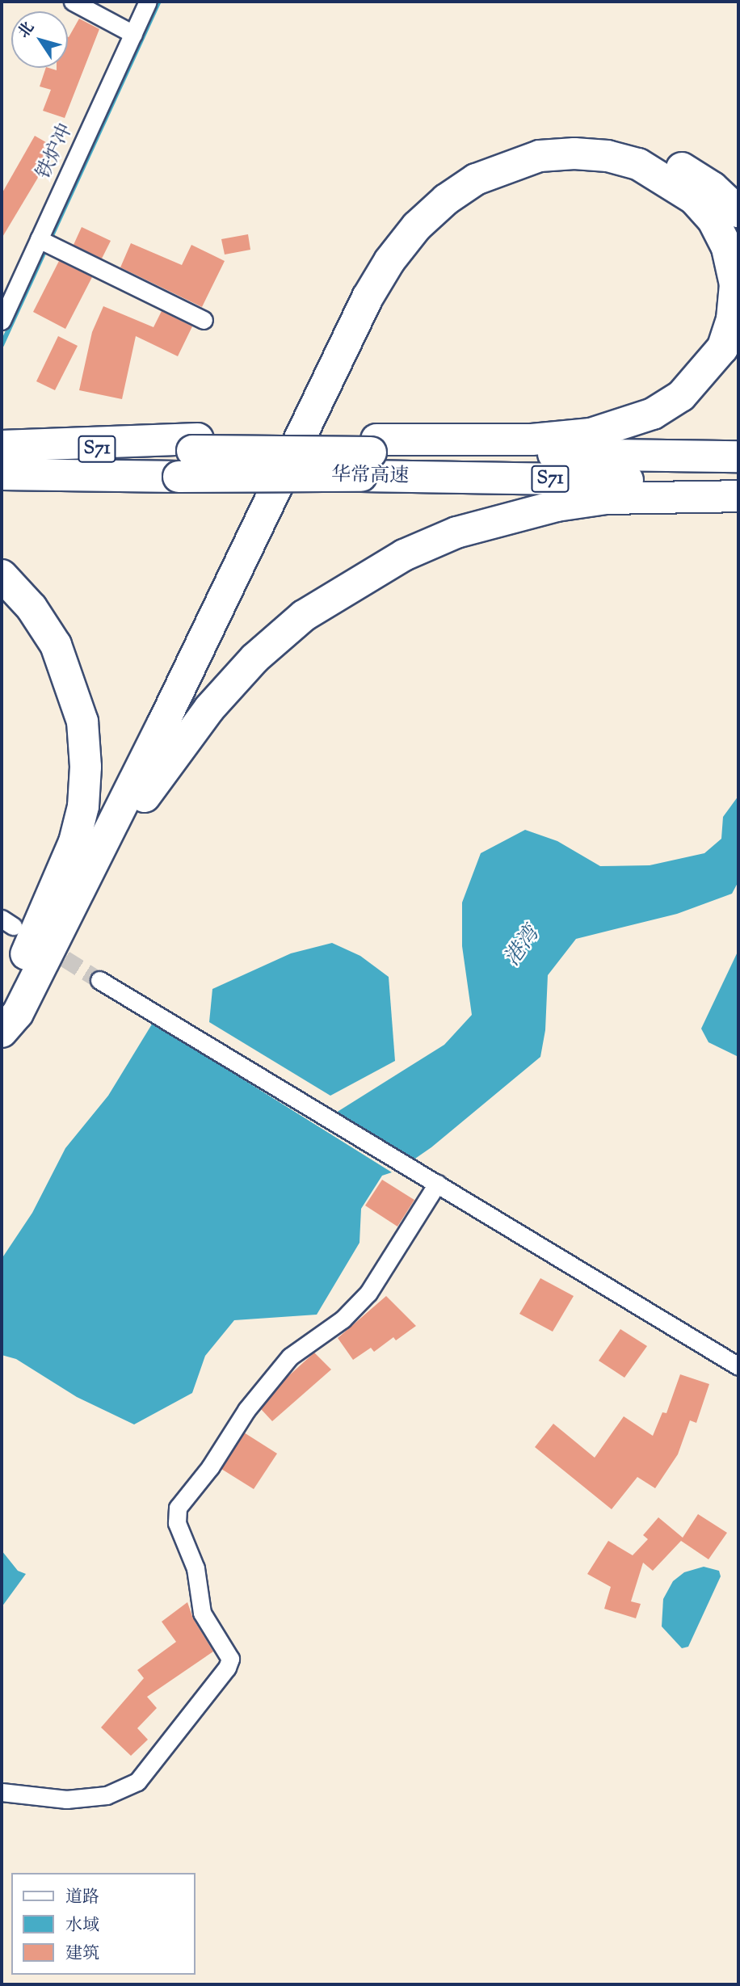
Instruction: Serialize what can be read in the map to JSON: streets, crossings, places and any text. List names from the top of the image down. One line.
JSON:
{"streets":{"highway":["S71","华常高速"],"street":["铁炉冲"]},"water":["港湾"],"legend":["道路","水域","建筑"],"north":"top left"}
